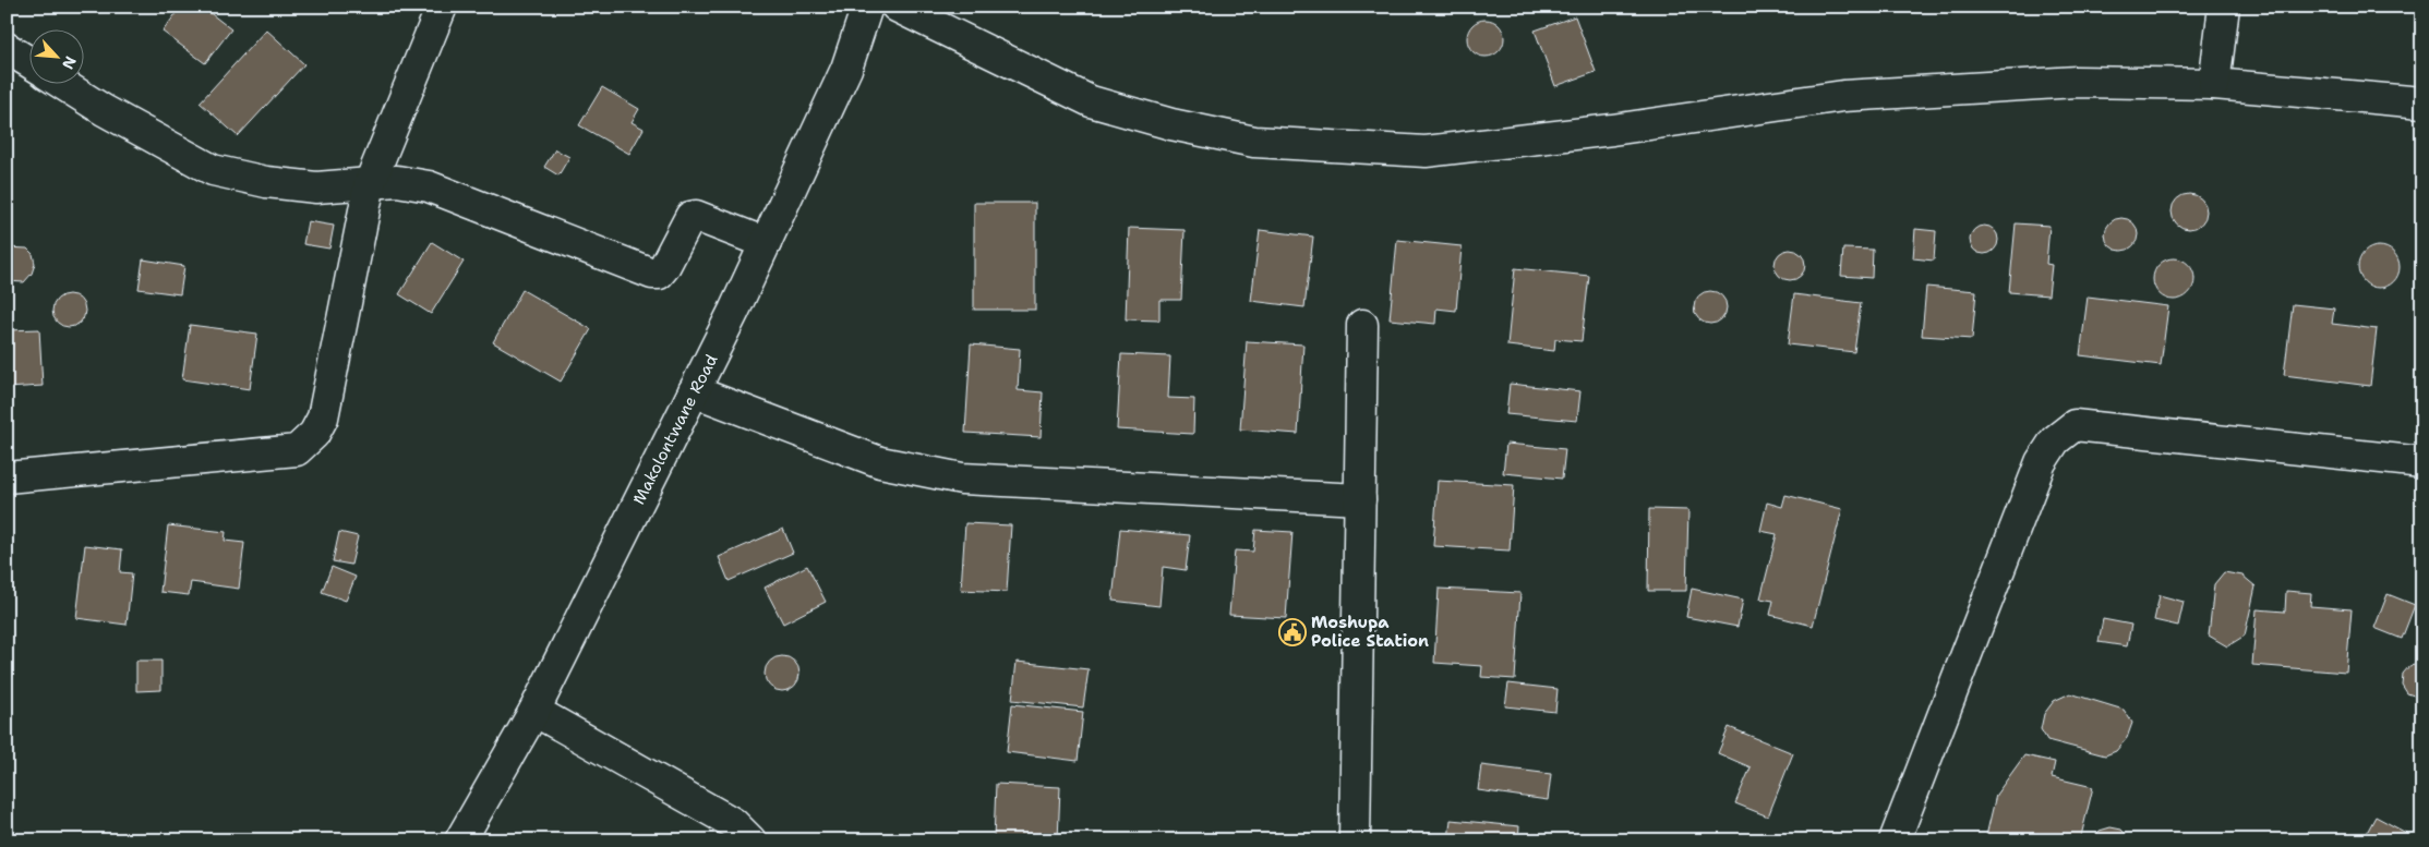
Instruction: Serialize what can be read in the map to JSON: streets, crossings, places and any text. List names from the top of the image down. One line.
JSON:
{"streets":{"street":["Makolontwane Road"]},"places":{"public building":["Moshupa Police Station"]},"north":"bottom right"}
